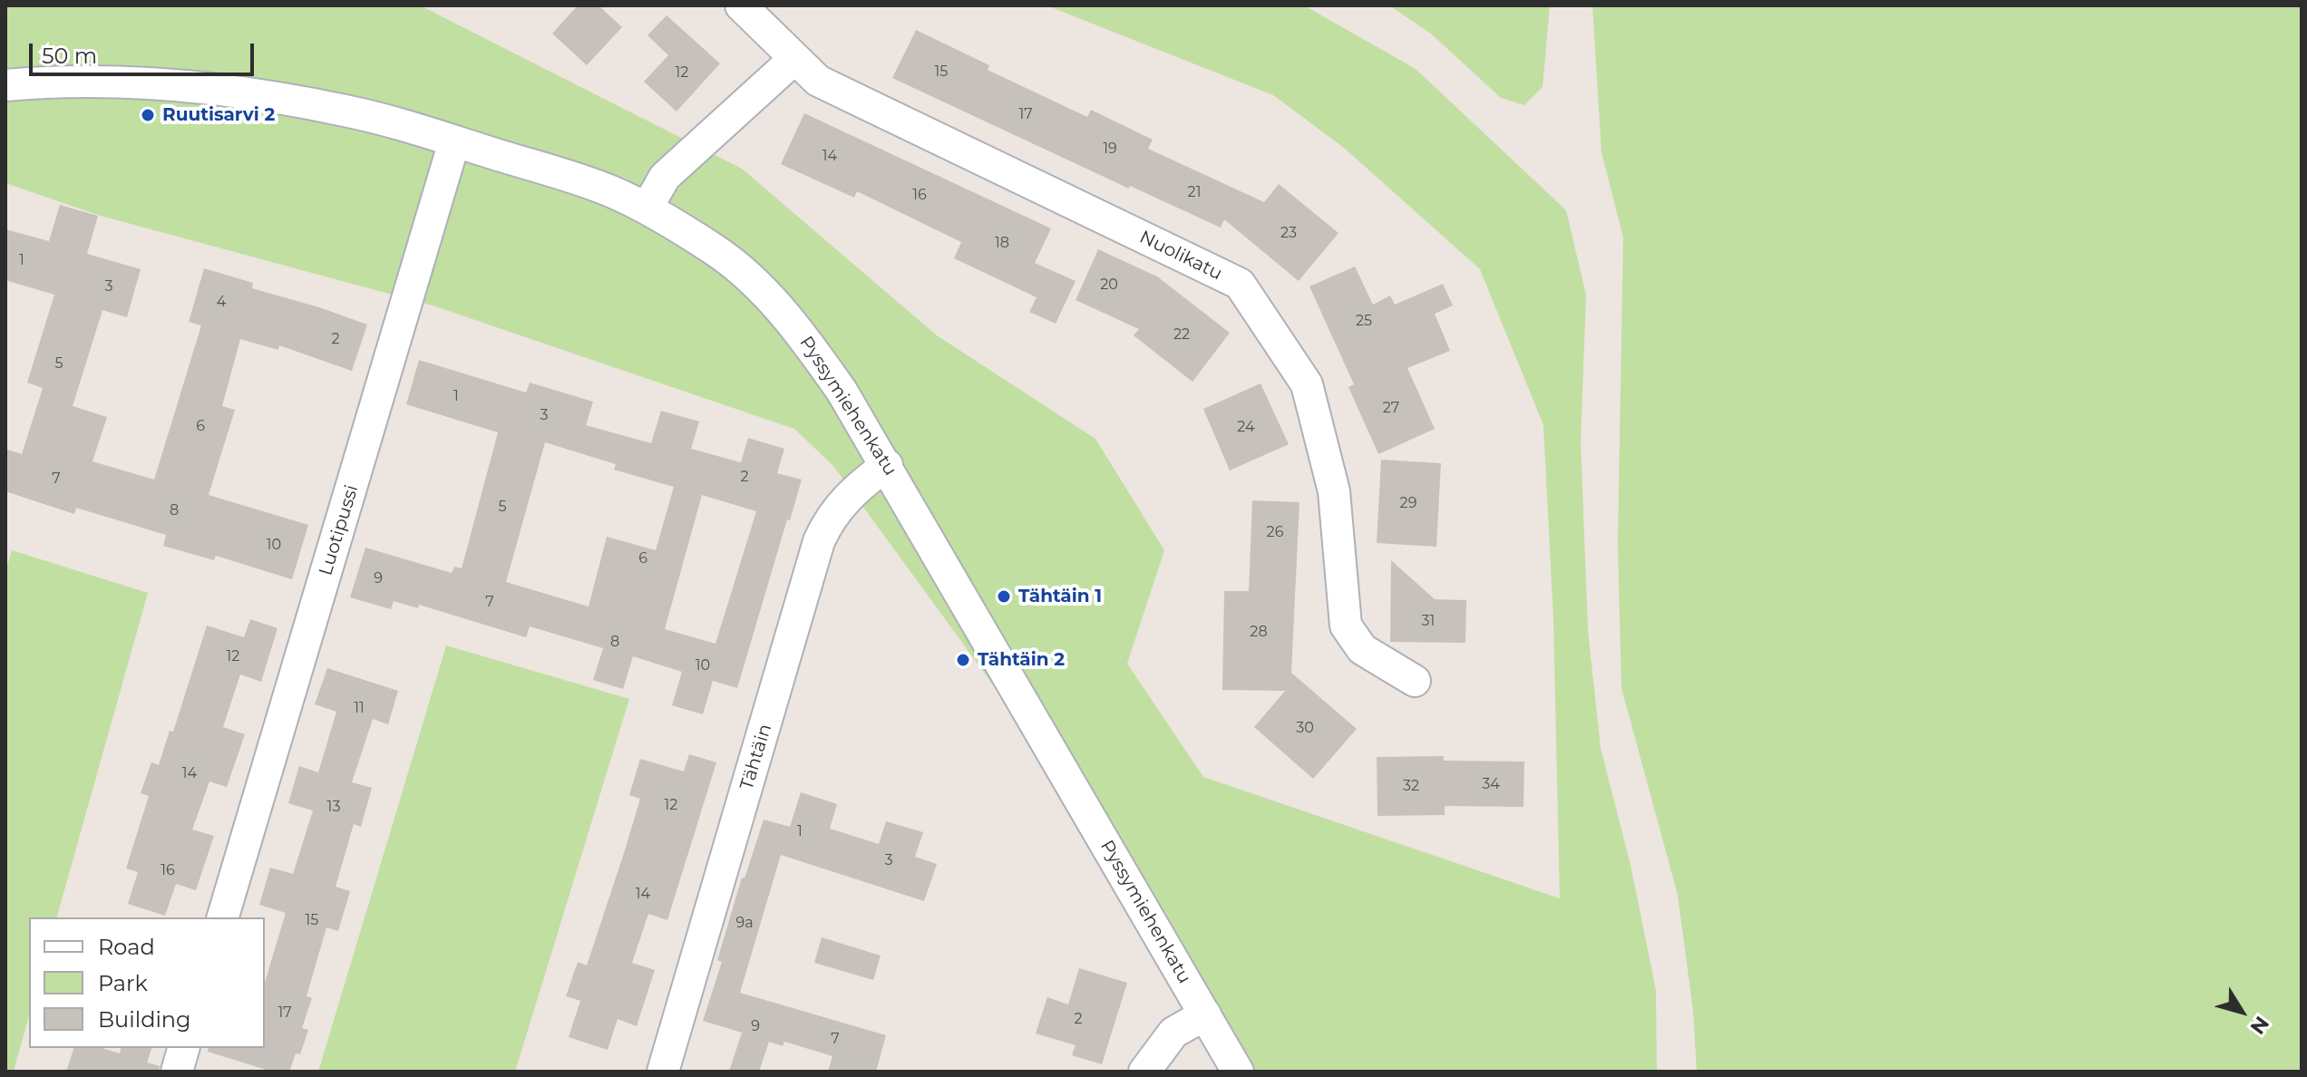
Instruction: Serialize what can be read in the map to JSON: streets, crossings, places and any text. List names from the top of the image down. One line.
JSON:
{"streets":{"street":["Nuolikatu","Pyssymiehenkatu","Luotipussi","Tähtäin"]},"crossings":[["Pyssymiehenkatu","Luotipussi"],["Pyssymiehenkatu","Tähtäin"]],"places":["Ruutisarvi 2","Tähtäin 1","Tähtäin 2"],"house_numbers":["15","12","17","19","14","21","16","23","18","1","20","3","4","25","22","2","5","1","27","3","6","24","2","7","29","5","8","26","10","6","9","7","31","28","8","12","10","11","30","14","34","32","12","13","1","3","16","14","15","9a","17","2","9","7"],"legend":["Road","Park","Building"],"scale_bar":"50 m","north":"bottom right"}
